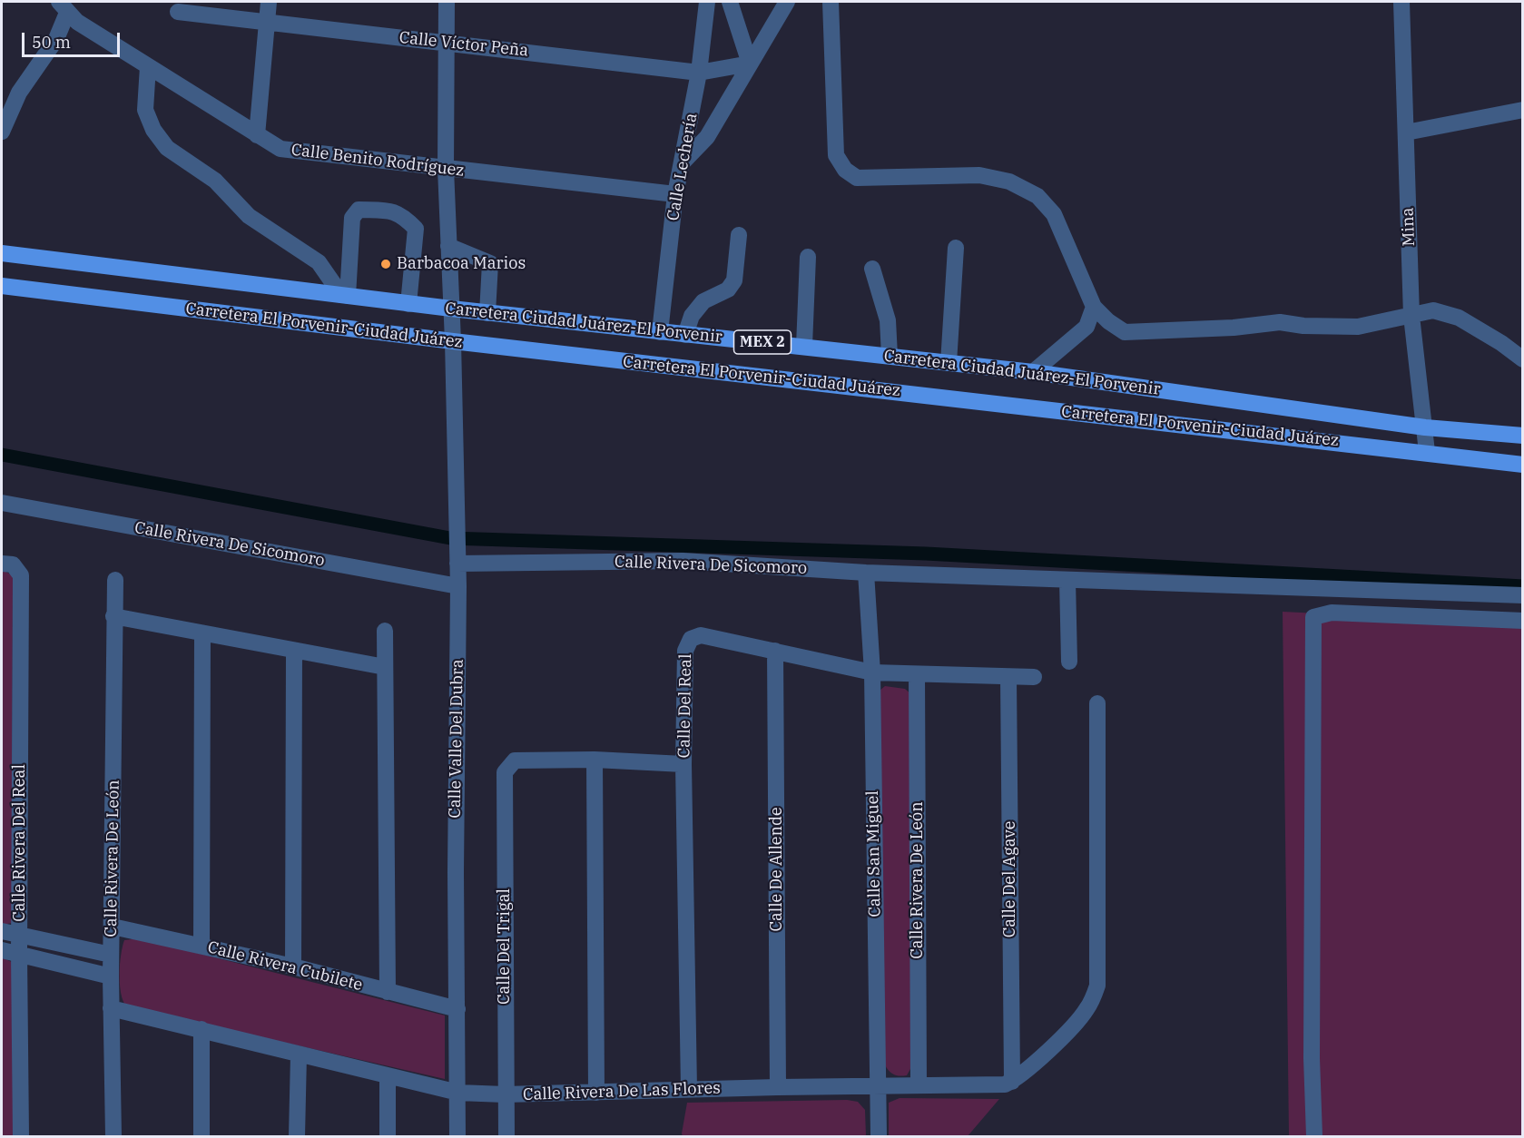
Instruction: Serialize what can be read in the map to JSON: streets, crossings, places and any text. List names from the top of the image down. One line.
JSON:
{"streets":{"main road":["Carretera Ciudad Juárez-El Porvenir","Carretera El Porvenir-Ciudad Juárez","MEX 2"],"street":["Calle Víctor Peña","Calle Benito Rodríguez","Calle Lechería","Mina","Calle Rivera De Sicomoro","Calle Del Real","Calle Valle Del Dubra","Calle Rivera Del Real","Calle San Miguel","Calle Rivera De León","Calle De Allende","Calle Del Agave","Calle Del Trigal","Calle Rivera Cubilete","Calle Rivera De Las Flores"]},"crossings":[["Calle Víctor Peña","Calle Lechería"],["Calle Víctor Peña","Calle Valle Del Dubra"],["Calle Benito Rodríguez","Calle Lechería"],["Calle Benito Rodríguez","Calle Valle Del Dubra"],["Calle Lechería","Carretera Ciudad Juárez-El Porvenir"],["Mina","Carretera Ciudad Juárez-El Porvenir"],["Mina","Carretera El Porvenir-Ciudad Juárez"],["Carretera Ciudad Juárez-El Porvenir","Calle Valle Del Dubra"],["Carretera El Porvenir-Ciudad Juárez","Calle Valle Del Dubra"],["Calle Rivera De Sicomoro","Calle Valle Del Dubra"],["Calle Rivera De Sicomoro","Calle San Miguel"],["Calle Del Real","Calle San Miguel"],["Calle Del Real","Calle Rivera De León"],["Calle Del Real","Calle De Allende"],["Calle Del Real","Calle Del Agave"],["Calle Del Real","Calle Rivera De Las Flores"],["Calle Valle Del Dubra","Calle Rivera Cubilete"],["Calle Valle Del Dubra","Calle Rivera De Las Flores"],["Calle San Miguel","Calle Rivera De Las Flores"],["Calle Rivera De León","Calle Rivera Cubilete"],["Calle Rivera De León","Calle Rivera De Las Flores"],["Calle De Allende","Calle Rivera De Las Flores"],["Calle Del Agave","Calle Rivera De Las Flores"],["Calle Del Trigal","Calle Rivera De Las Flores"]],"places":["Barbacoa Marios"],"scale_bar":"50 m"}
